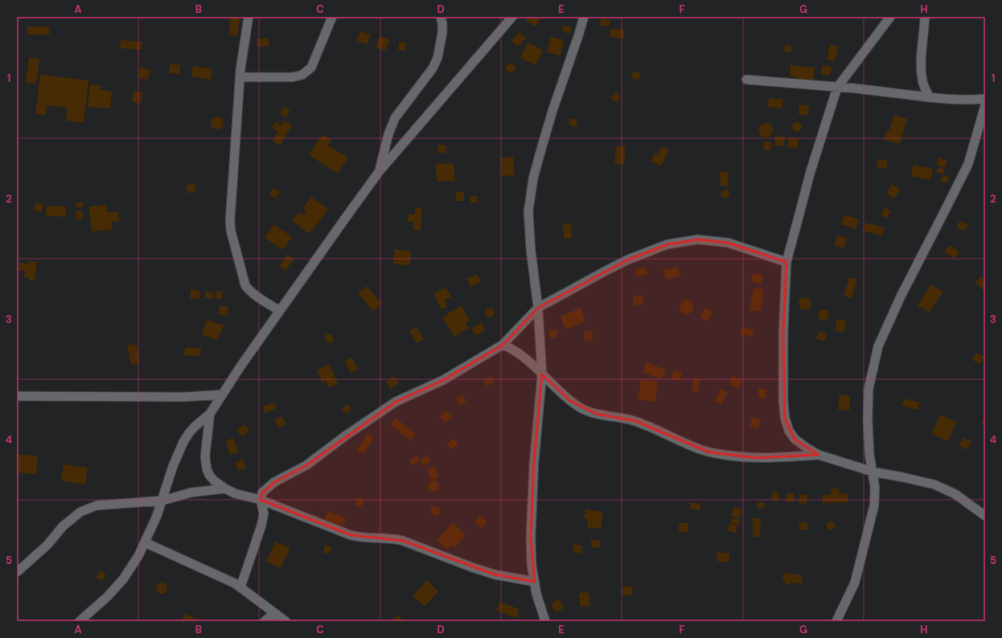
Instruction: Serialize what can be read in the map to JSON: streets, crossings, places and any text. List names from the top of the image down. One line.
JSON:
{"grid":{"columns":["A","B","C","D","E","F","G","H"],"rows":["1","2","3","4","5"]}}
